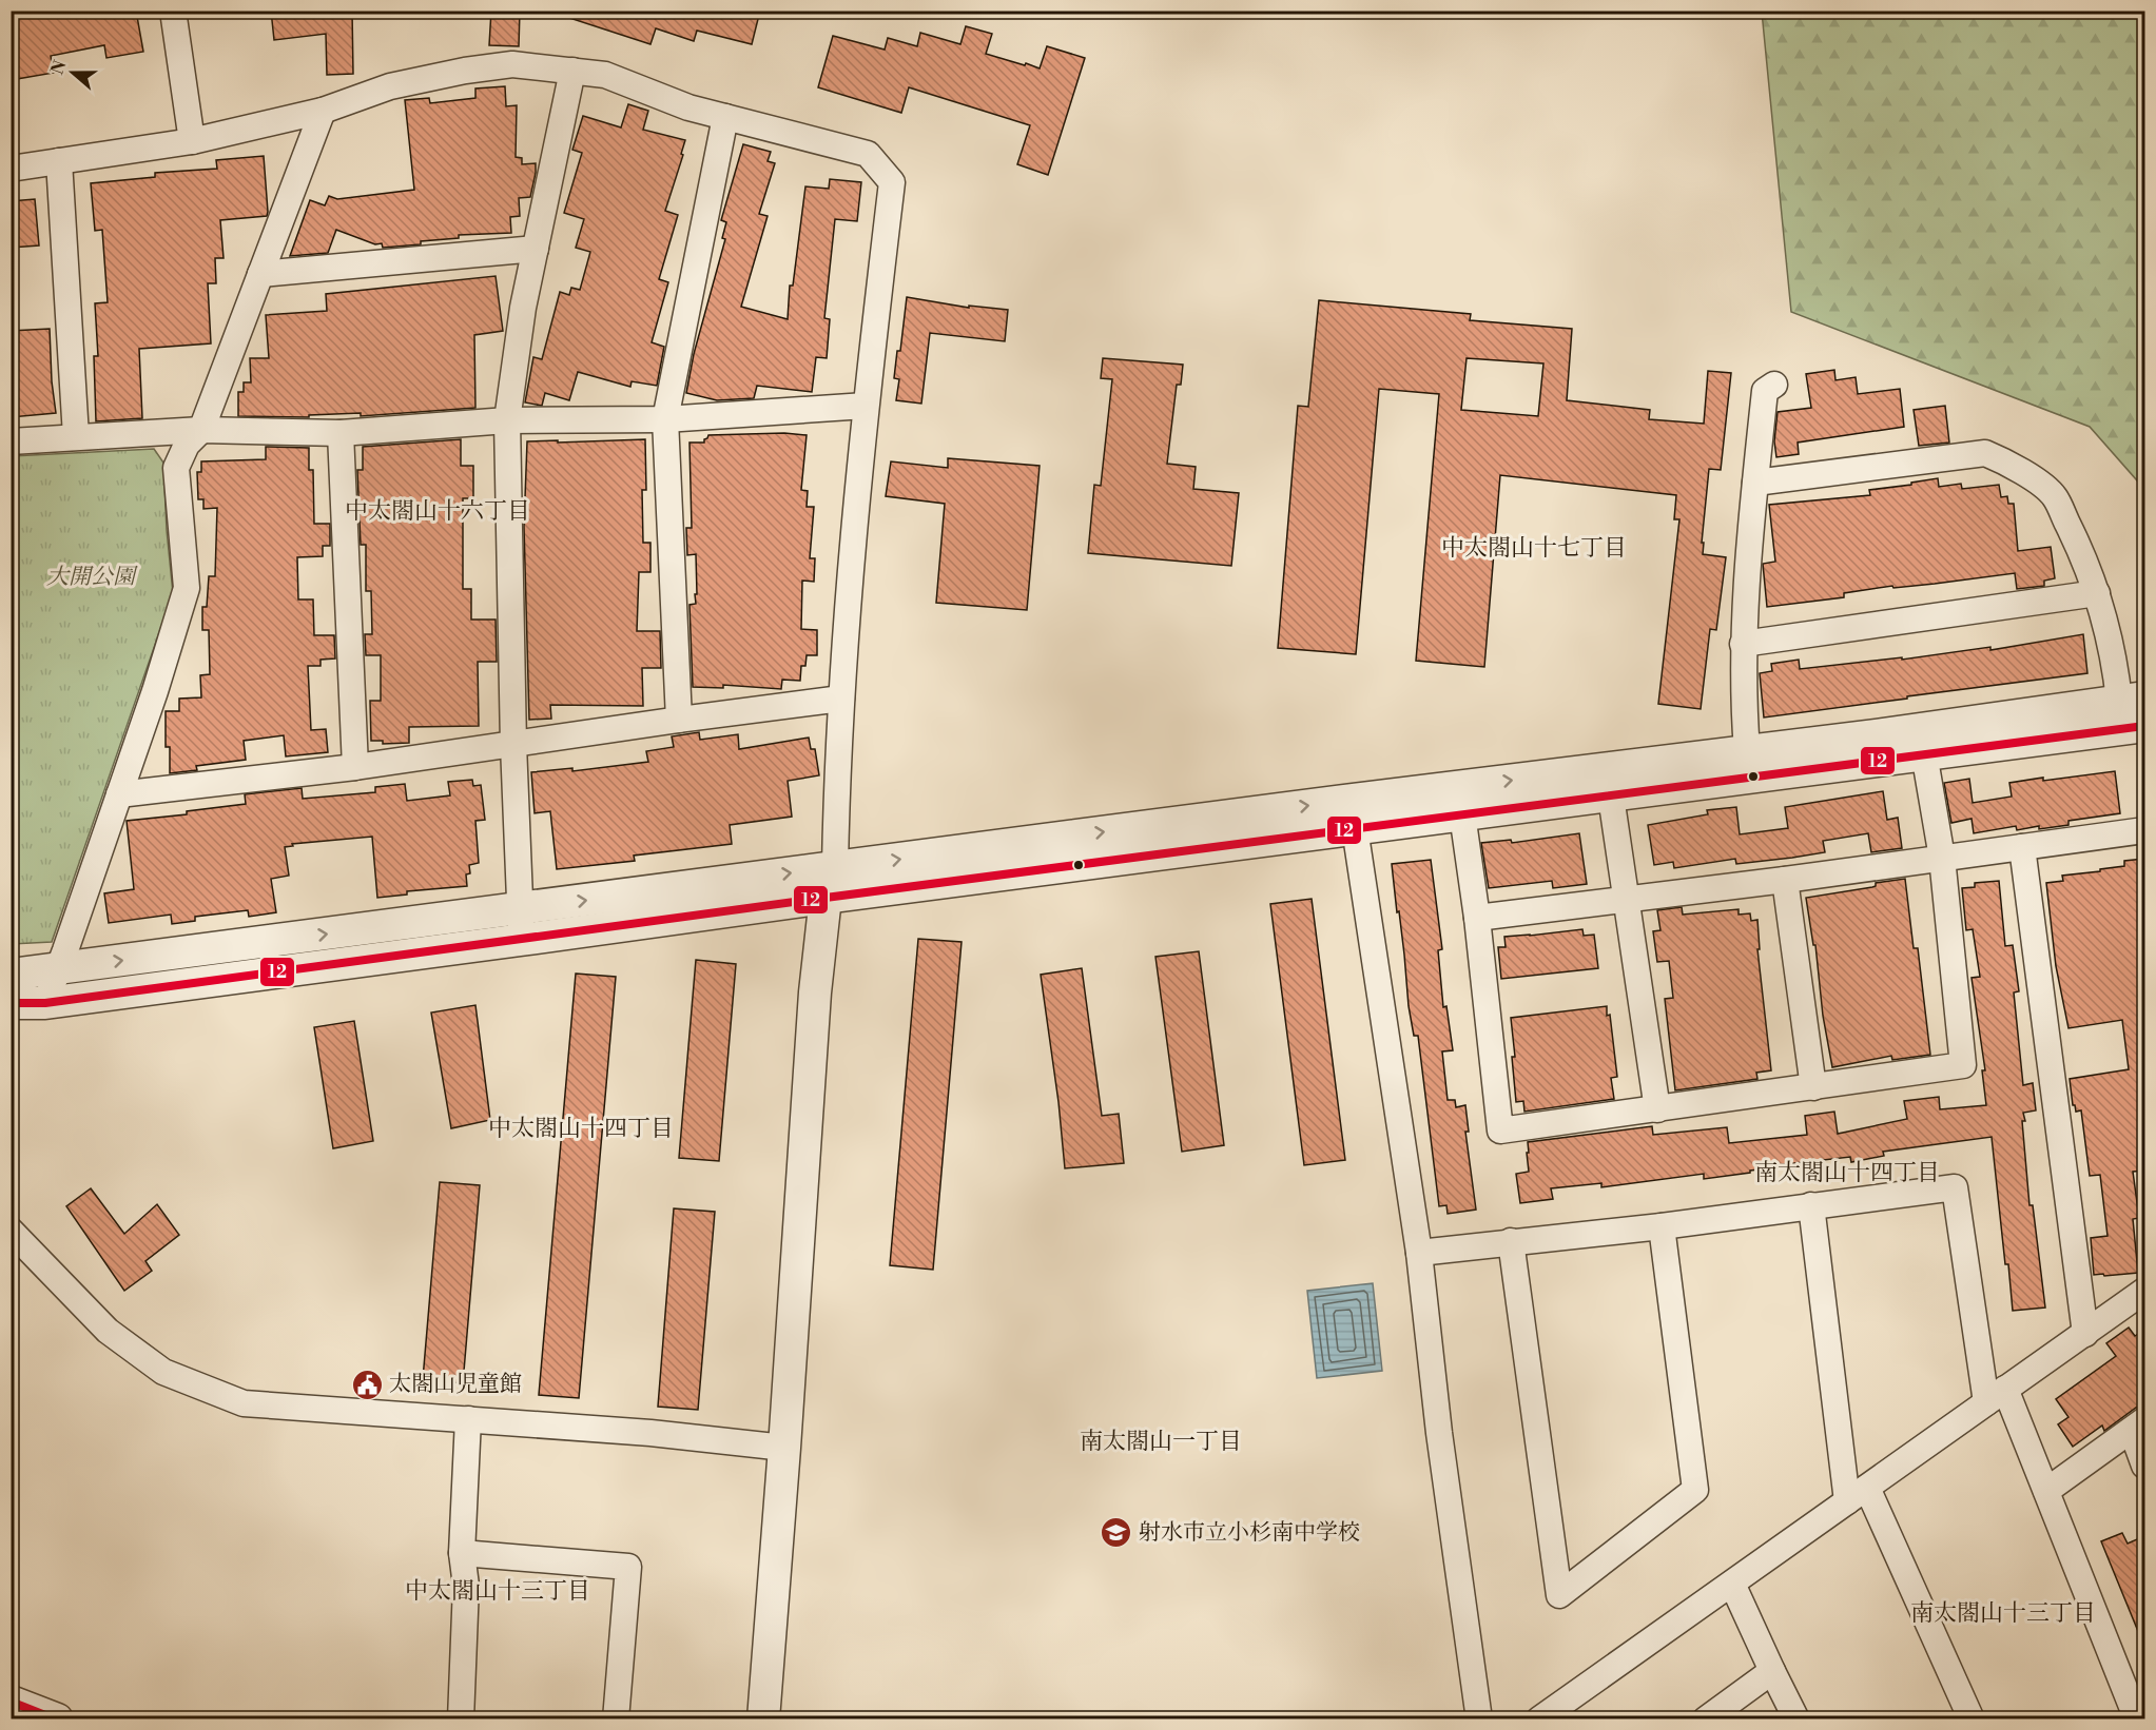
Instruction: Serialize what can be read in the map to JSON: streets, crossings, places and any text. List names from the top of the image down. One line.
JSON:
{"districts":["中太閤山十六丁目","中太閤山十七丁目","中太閤山十四丁目","南太閤山十四丁目","南太閤山一丁目","中太閤山十三丁目","南太閤山十三丁目"],"parks":["大開公園"],"places":{"public building":["太閤山児童館"],"school or university":["射水市立小杉南中学校"]},"lines":["transit line 12"],"north":"left"}
